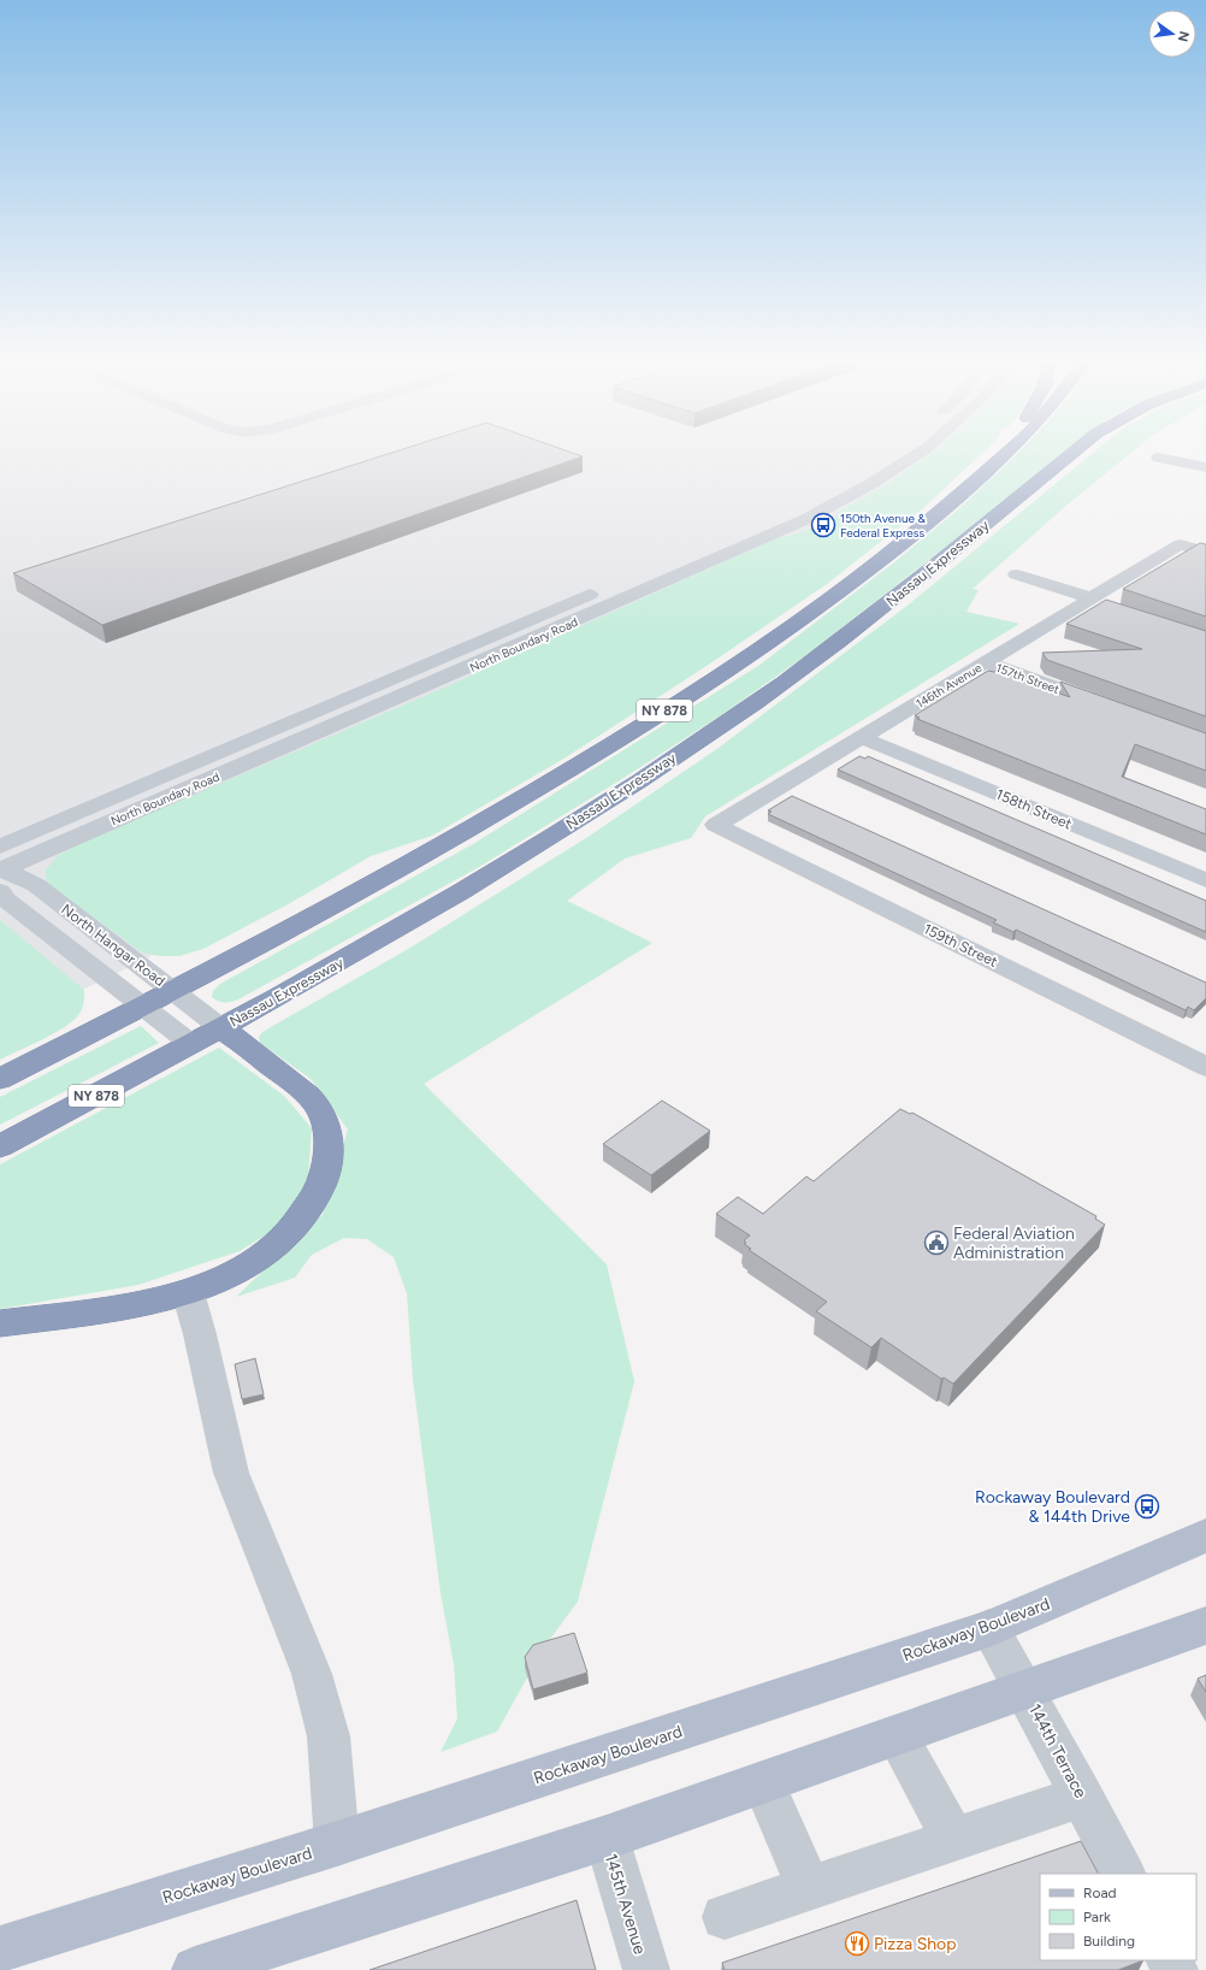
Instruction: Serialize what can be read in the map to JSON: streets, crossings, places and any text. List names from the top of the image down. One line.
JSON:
{"streets":{"highway":["Nassau Expressway","NY 878"],"main road":["Rockaway Boulevard"],"street":["North Boundary Road","157th Street","146th Avenue","158th Street","North Hangar Road","159th Street","144th Terrace","145th Avenue"]},"crossings":[["Nassau Expressway","North Hangar Road"],["North Boundary Road","North Hangar Road"],["157th Street","146th Avenue"],["146th Avenue","158th Street"],["146th Avenue","159th Street"],["NY 878","North Hangar Road"],["Rockaway Boulevard","144th Terrace"]],"places":{"bus stop":["150th Avenue & Federal Express","Rockaway Boulevard & 144th Drive"],"public building":["Federal Aviation Administration"],"restaurant":["Pizza Shop"]},"legend":["Road","Park","Building"],"north":"right"}
